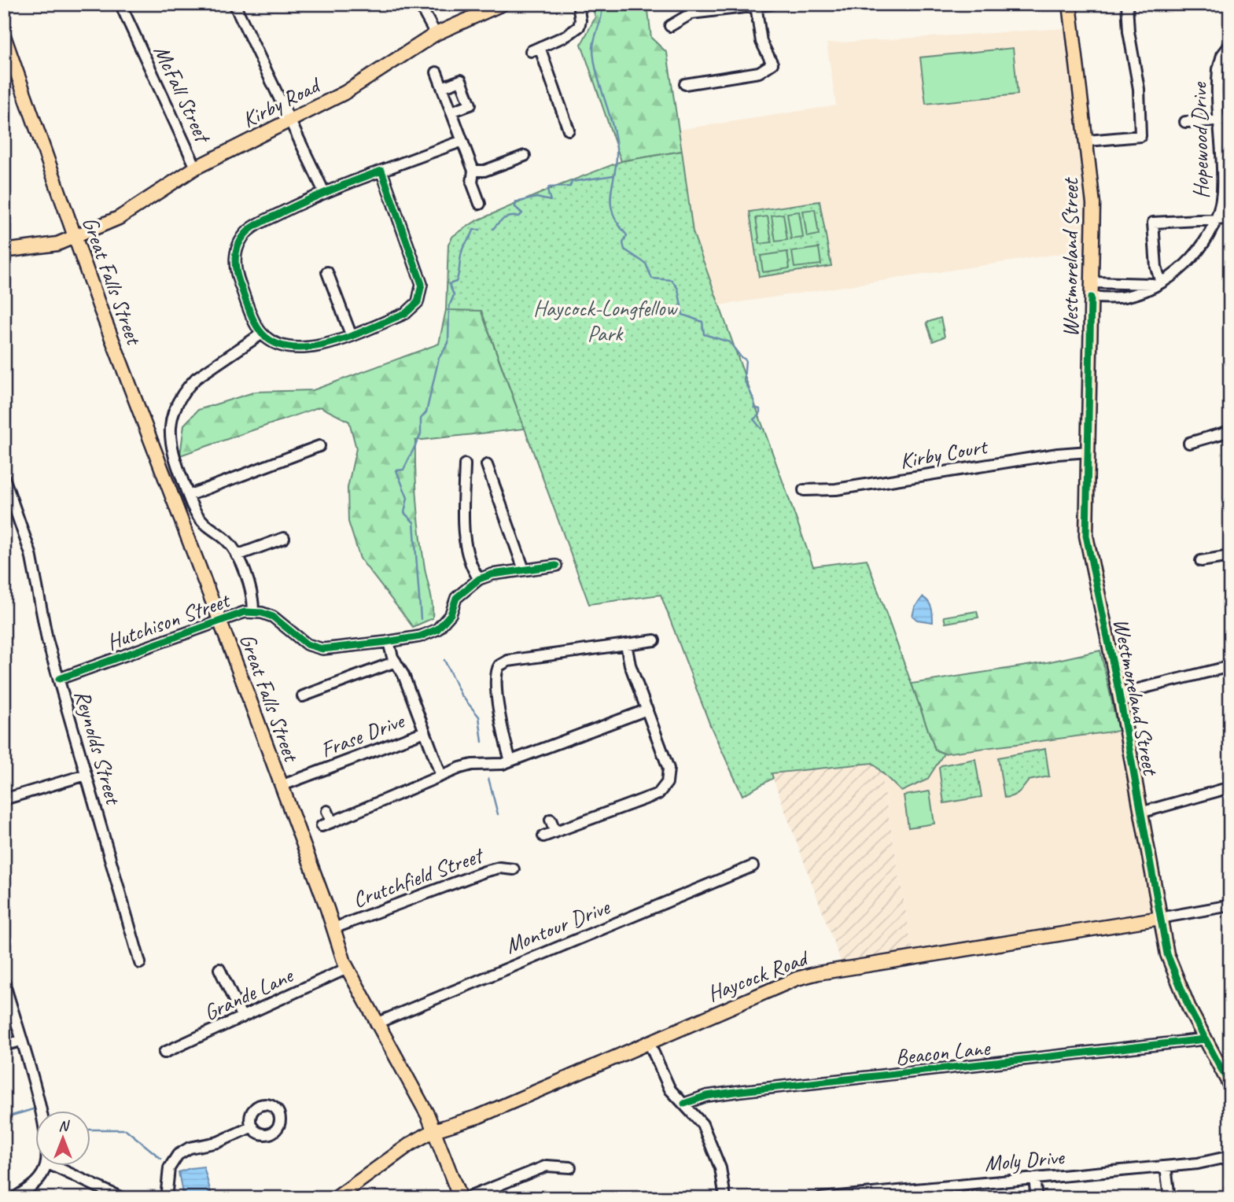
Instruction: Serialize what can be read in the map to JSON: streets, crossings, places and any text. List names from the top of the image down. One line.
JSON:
{"streets":{"main road":["Kirby Road","Westmoreland Street","Great Falls Street","Haycock Road"],"street":["McFall Street","Hopewood Drive","Kirby Court","Hutchison Street","Frase Drive","Reynolds Street","Crutchfield Street","Montour Drive","Grande Lane","Beacon Lane","Moly Drive"]},"crossings":[["McFall Street","Kirby Road"],["Kirby Road","Great Falls Street"],["Hopewood Drive","Westmoreland Street"],["Westmoreland Street","Kirby Court"],["Westmoreland Street","Haycock Road"],["Westmoreland Street","Beacon Lane"],["Great Falls Street","Hutchison Street"],["Great Falls Street","Frase Drive"],["Great Falls Street","Crutchfield Street"],["Great Falls Street","Montour Drive"],["Great Falls Street","Haycock Road"],["Great Falls Street","Grande Lane"],["Hutchison Street","Reynolds Street"]],"parks":["Haycock-Longfellow Park"],"north":"top"}
